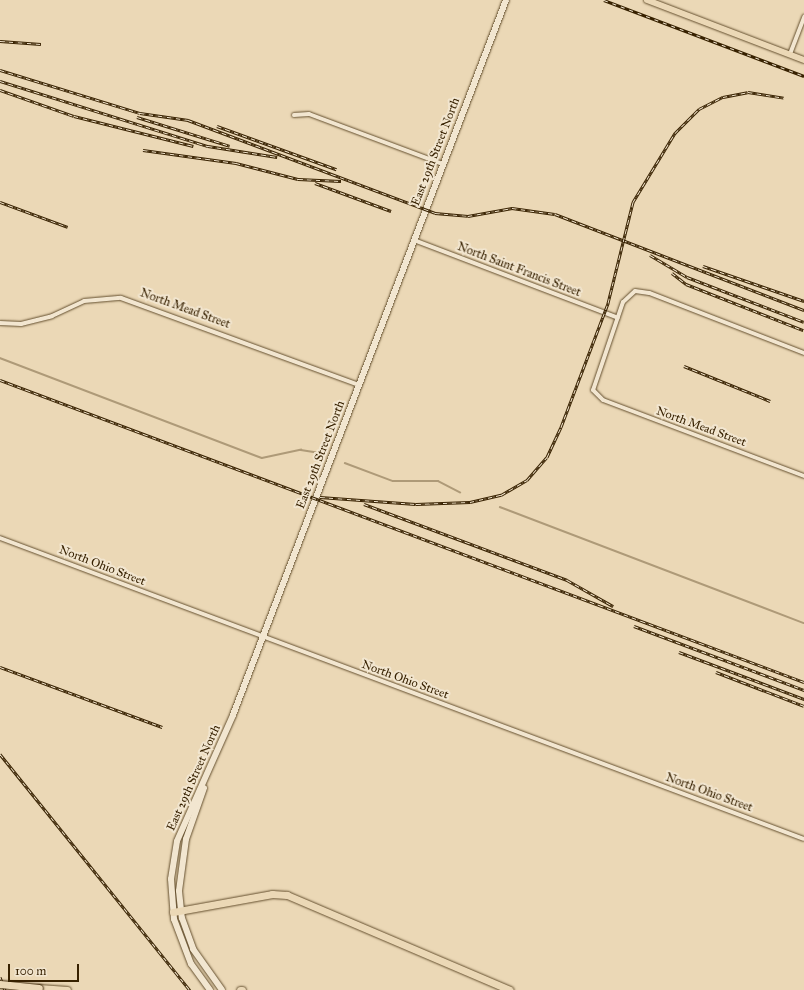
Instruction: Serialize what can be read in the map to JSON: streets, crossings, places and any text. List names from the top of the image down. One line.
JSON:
{"streets":{"street":["East 29th Street North","North Saint Francis Street","North Mead Street","North Ohio Street"]},"crossings":[["East 29th Street North","North Saint Francis Street"],["East 29th Street North","North Mead Street"],["East 29th Street North","North Ohio Street"],["North Saint Francis Street","North Mead Street"]],"scale_bar":"100 m"}
